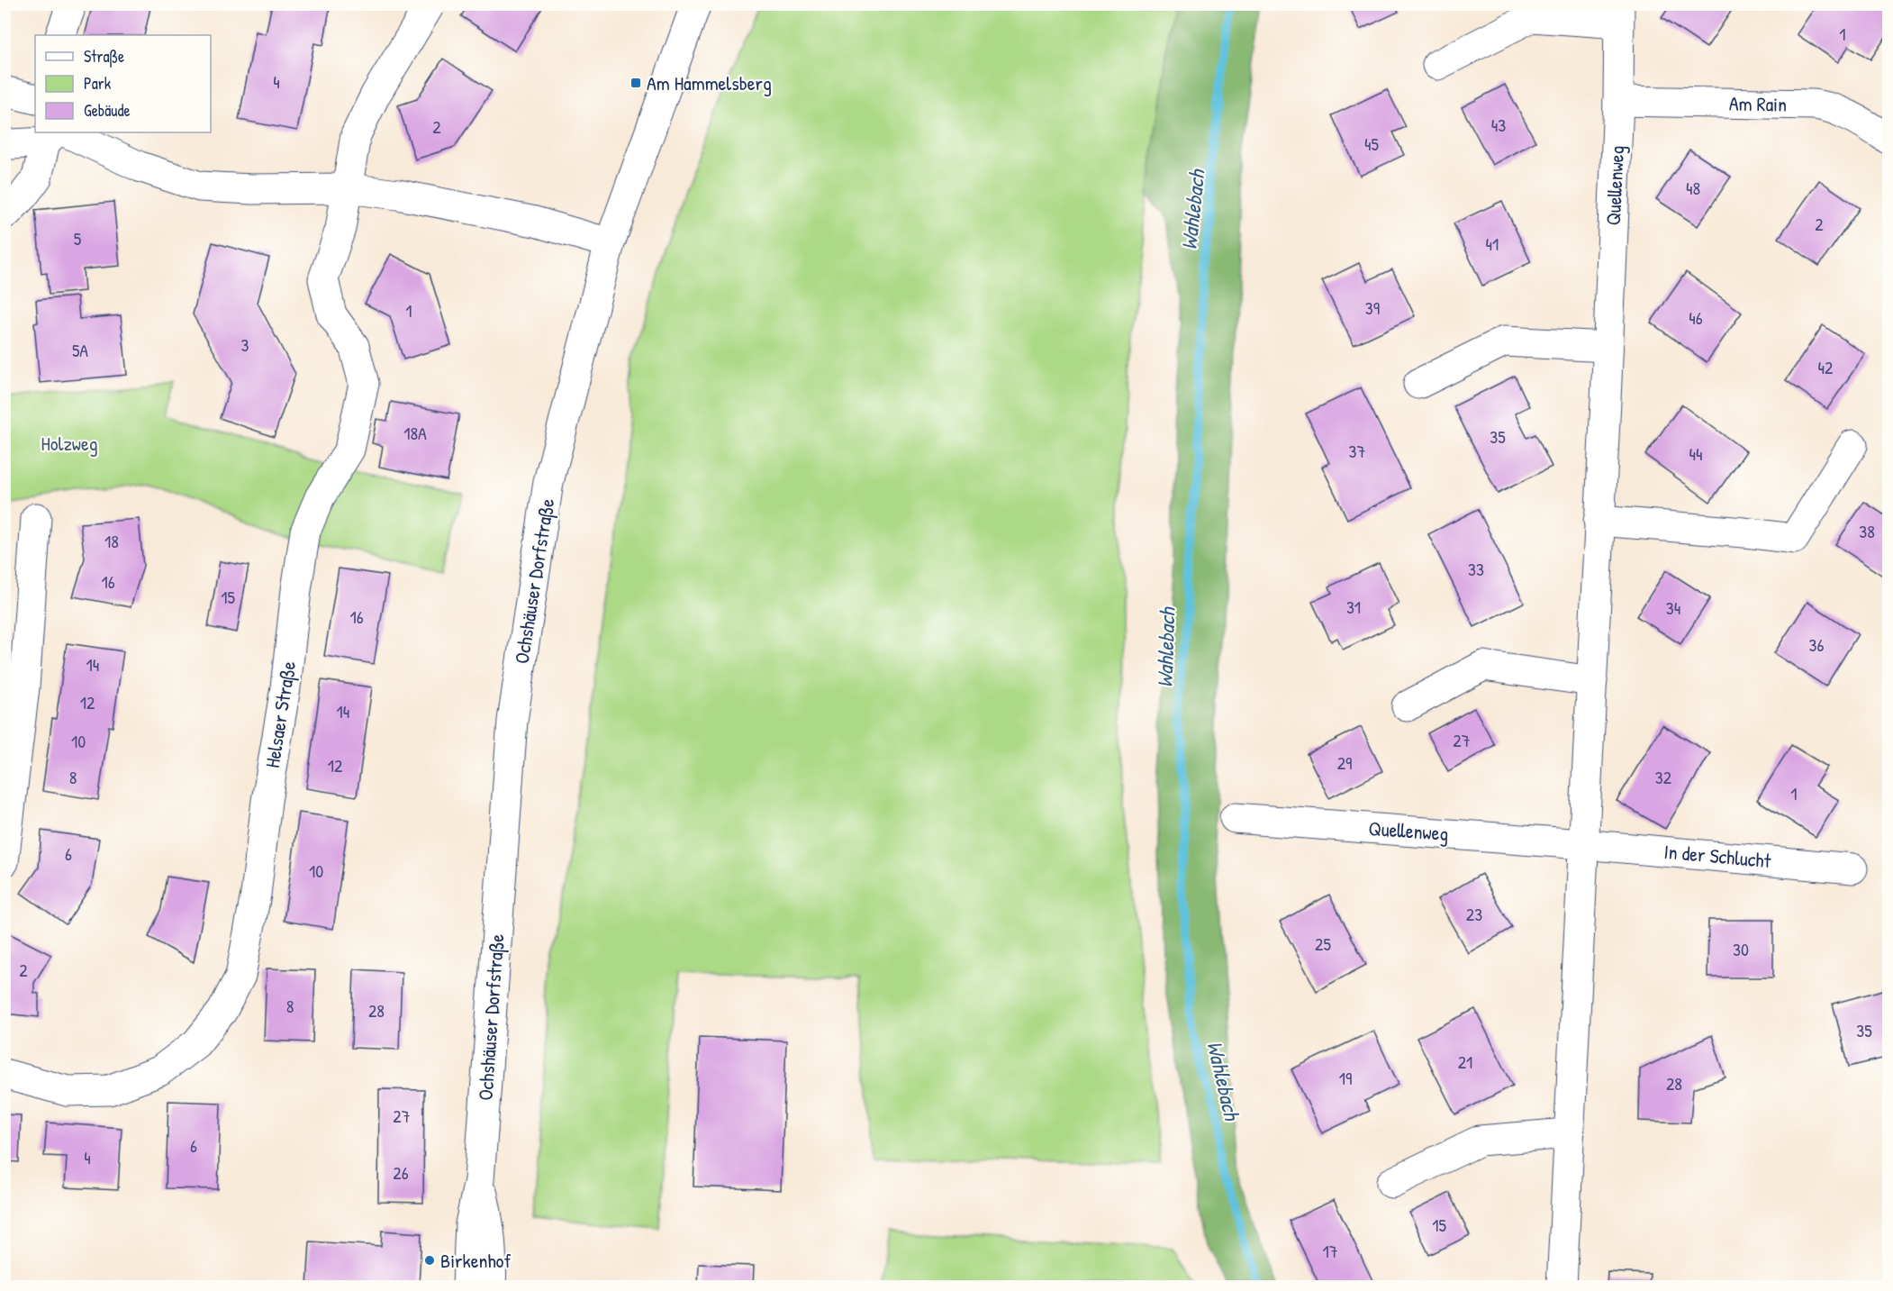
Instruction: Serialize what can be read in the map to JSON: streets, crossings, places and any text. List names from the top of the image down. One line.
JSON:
{"streets":{"street":["Am Rain","Quellenweg","Ochshäuser Dorfstraße","Helsaer Straße","In der Schlucht"]},"crossings":[["Am Rain","Quellenweg"],["Quellenweg","In der Schlucht"]],"water":["Wahlebach"],"parks":["Holzweg"],"places":{"transit":["Am Hammelsberg"],"other":["Birkenhof"]},"house_numbers":["1","4","43","2","45","48","2","5","41","39","1","46","3","5A","42","18A","35","37","44","38","18","33","16","15","31","34","16","36","14","12","14","27","10","29","12","8","32","1","6","10","23","25","30","2","8","28","35","21","19","28","27","6","4","26","15","17"],"legend":["Straße","Park","Gebäude"]}
